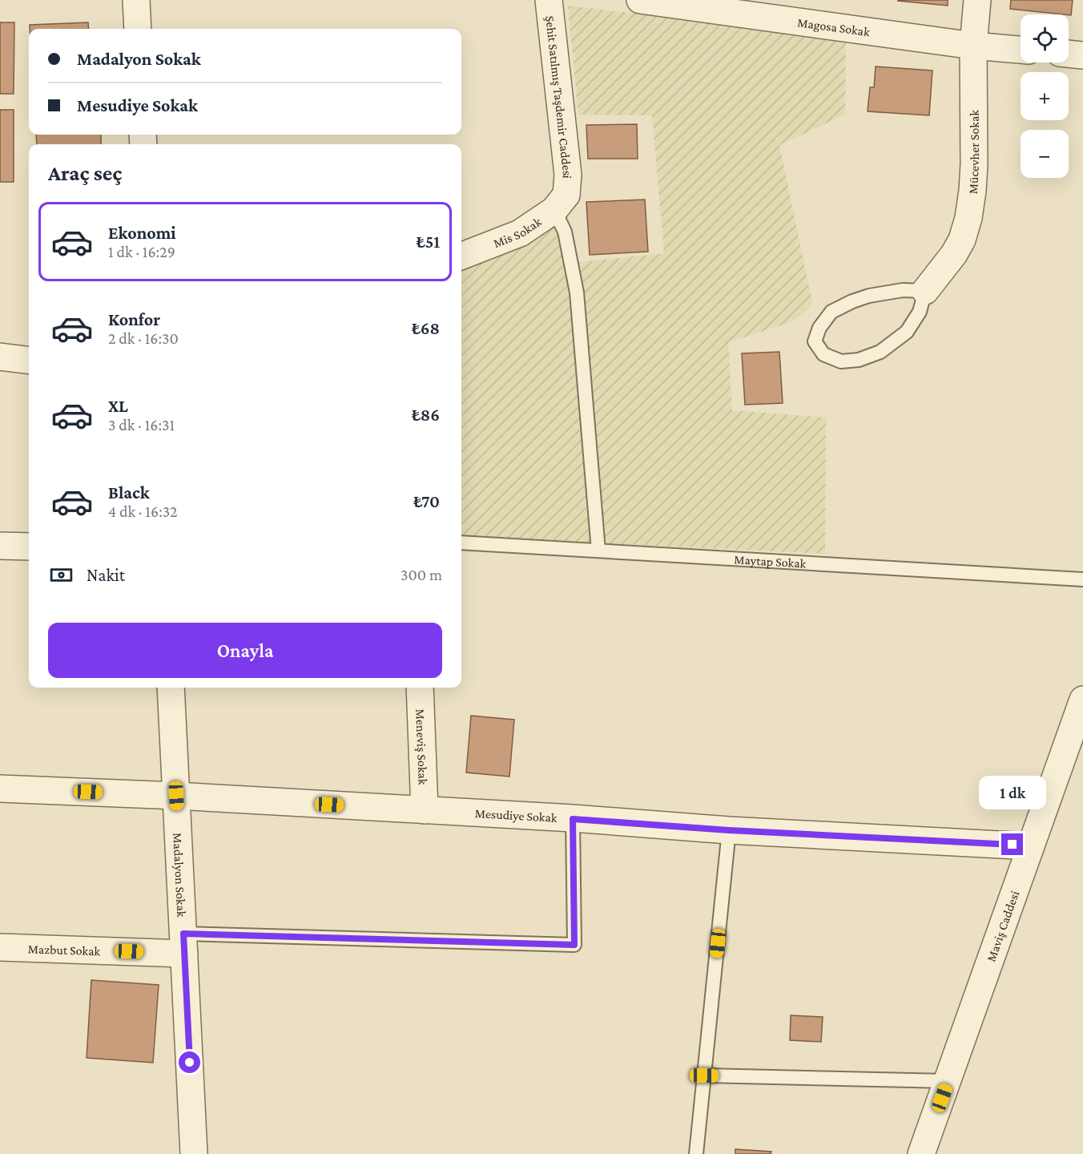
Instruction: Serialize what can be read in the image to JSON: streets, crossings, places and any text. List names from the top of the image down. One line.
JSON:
{"streets":{"street":["Magosa Sokak","Şehit Satılmış Taşdemir Caddesi","Mücevher Sokak","Mis Sokak","Meneviş Sokak","Mesudiye Sokak","Madalyon Sokak","Maviş Caddesi","Mazbut Sokak"],"lane":["Maytap Sokak"]},"crossings":[["Magosa Sokak","Mücevher Sokak"],["Şehit Satılmış Taşdemir Caddesi","Mis Sokak"],["Meneviş Sokak","Mesudiye Sokak"],["Mesudiye Sokak","Madalyon Sokak"],["Mesudiye Sokak","Maviş Caddesi"],["Madalyon Sokak","Mazbut Sokak"]],"page":{"map_buttons":["+","−"],"banner":["Madalyon Sokak","Mesudiye Sokak"],"heading":"Araç seç","list":[{"name":"Ekonomi","note":"1 dk · 16:29","value":"₺51"},{"name":"Konfor","note":"2 dk · 16:30","value":"₺68"},{"name":"XL","note":"3 dk · 16:31","value":"₺86"},{"name":"Black","note":"4 dk · 16:32","value":"₺70"}],"pay":["Nakit","300 m"],"buttons":"Onayla","bubble":"1 dk"}}
